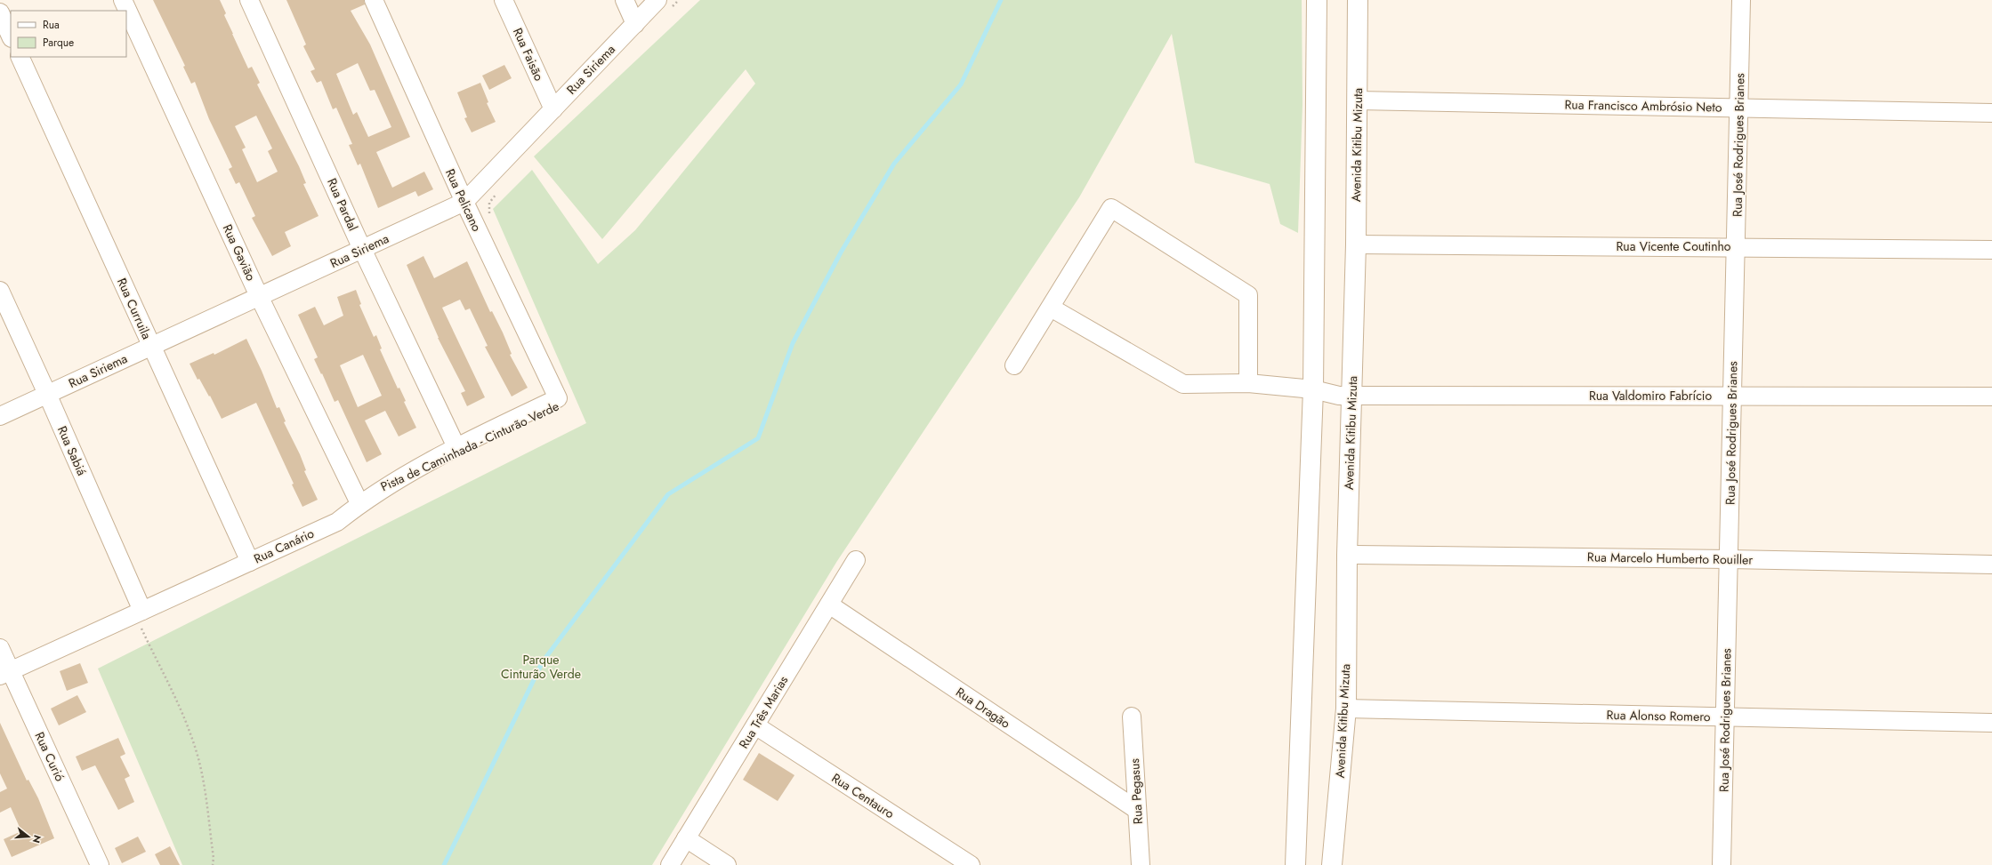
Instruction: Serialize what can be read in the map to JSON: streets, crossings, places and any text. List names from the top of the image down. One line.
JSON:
{"streets":{"street":["Rua Faisão","Rua Siriema","Rua Francisco Ambrósio Neto","Avenida Kitibu Mizuta","Rua José Rodrigues Brianes","Rua Pelicano","Rua Pardal","Rua Vicente Coutinho","Rua Gavião","Rua Curruila","Rua Valdomiro Fabrício","Rua Sabiá","Rua Canário","Rua Marcelo Humberto Rouiller","Rua Dragão","Rua Três Marias","Rua Alonso Romero","Rua Curió","Rua Pegasus","Rua Centauro"]},"crossings":[["Rua Faisão","Rua Siriema"],["Rua Siriema","Rua Pelicano"],["Rua Siriema","Rua Pardal"],["Rua Siriema","Rua Gavião"],["Rua Siriema","Rua Curruila"],["Rua Siriema","Rua Sabiá"],["Rua Francisco Ambrósio Neto","Avenida Kitibu Mizuta"],["Rua Francisco Ambrósio Neto","Rua José Rodrigues Brianes"],["Avenida Kitibu Mizuta","Rua Vicente Coutinho"],["Avenida Kitibu Mizuta","Rua Valdomiro Fabrício"],["Avenida Kitibu Mizuta","Rua Marcelo Humberto Rouiller"],["Avenida Kitibu Mizuta","Rua Alonso Romero"],["Rua José Rodrigues Brianes","Rua Vicente Coutinho"],["Rua José Rodrigues Brianes","Rua Valdomiro Fabrício"],["Rua José Rodrigues Brianes","Rua Marcelo Humberto Rouiller"],["Rua José Rodrigues Brianes","Rua Alonso Romero"],["Rua Pelicano","Rua Canário"],["Rua Pardal","Rua Canário"],["Rua Gavião","Rua Canário"],["Rua Curruila","Rua Canário"],["Rua Sabiá","Rua Canário"],["Rua Canário","Rua Curió"],["Rua Dragão","Rua Três Marias"],["Rua Dragão","Rua Pegasus"],["Rua Três Marias","Rua Centauro"]],"parks":["Parque Cinturão Verde"],"legend":["Rua","Parque"],"north":"right"}
